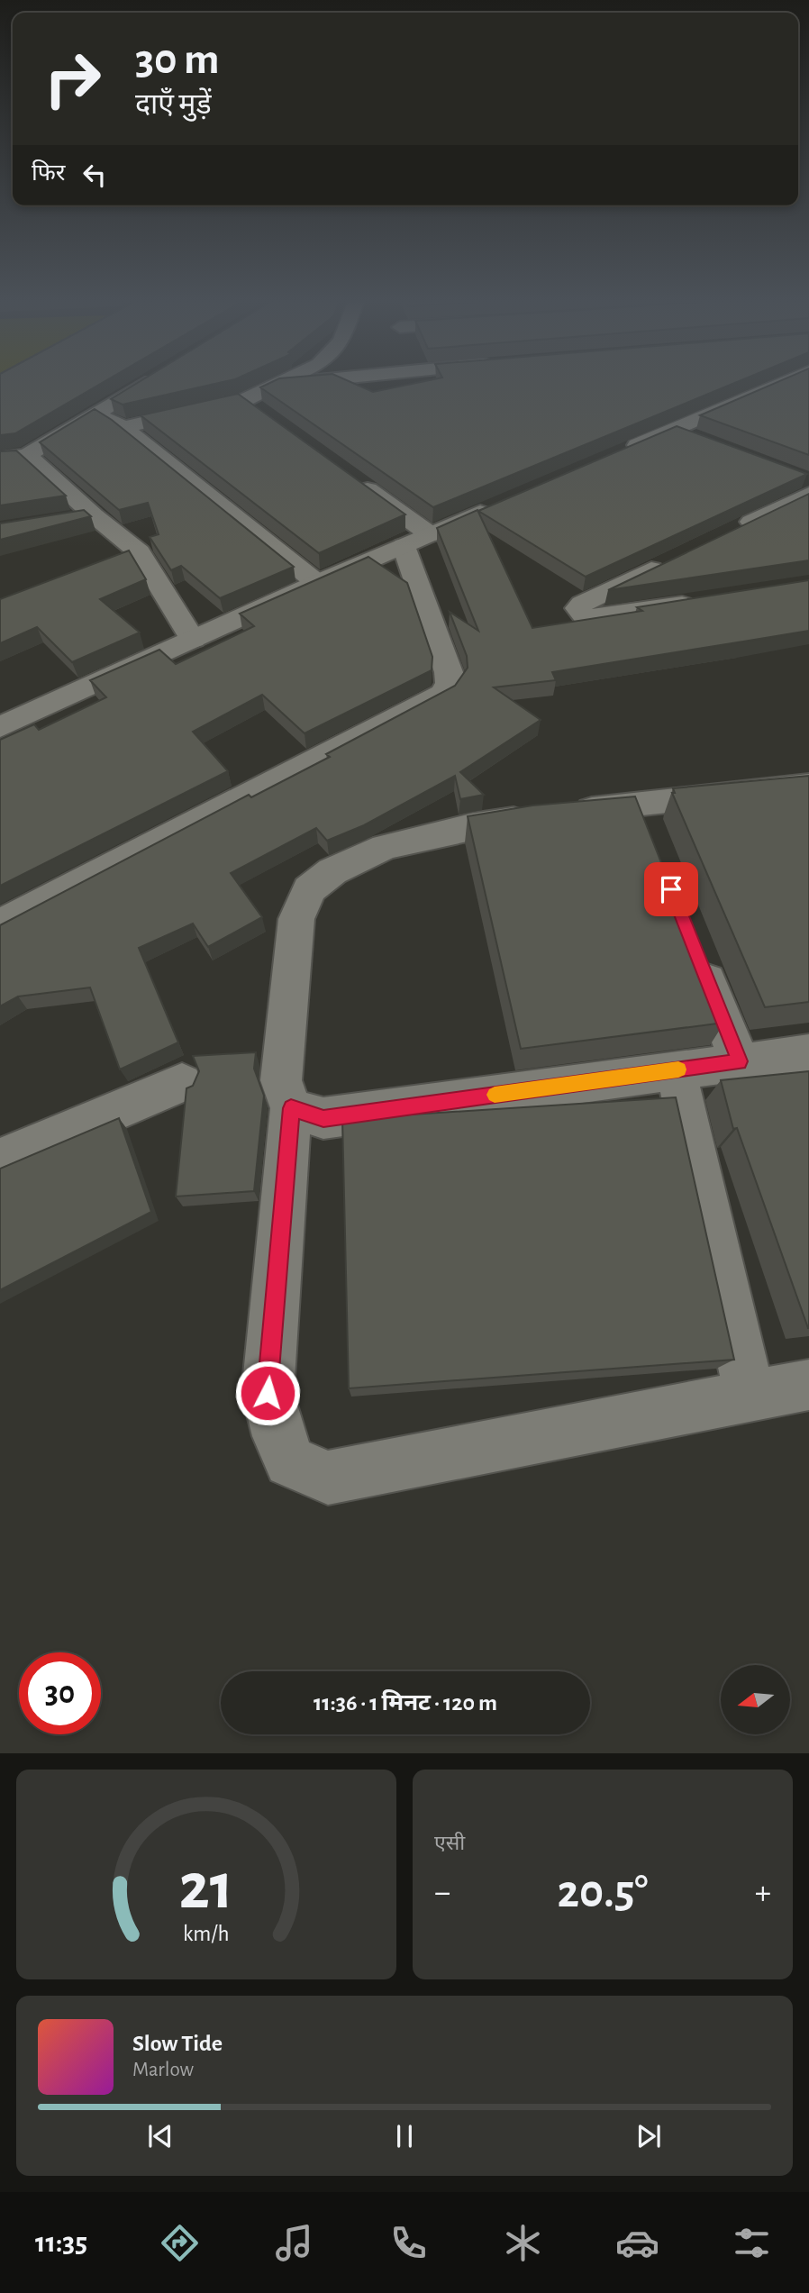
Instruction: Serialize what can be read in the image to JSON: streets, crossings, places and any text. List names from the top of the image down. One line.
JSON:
{"north":"left","page":{"turn":["30 m","दाएँ मुड़ें"],"then":"फिर","limit":"30","trip":"11:36 · 1 मिनट · 120 m","tile":"एसी","heat":["−","20.5°","+"],"song":["Slow Tide","Marlow"],"tabs":"11:35","gauge":["21","km/h"]}}
